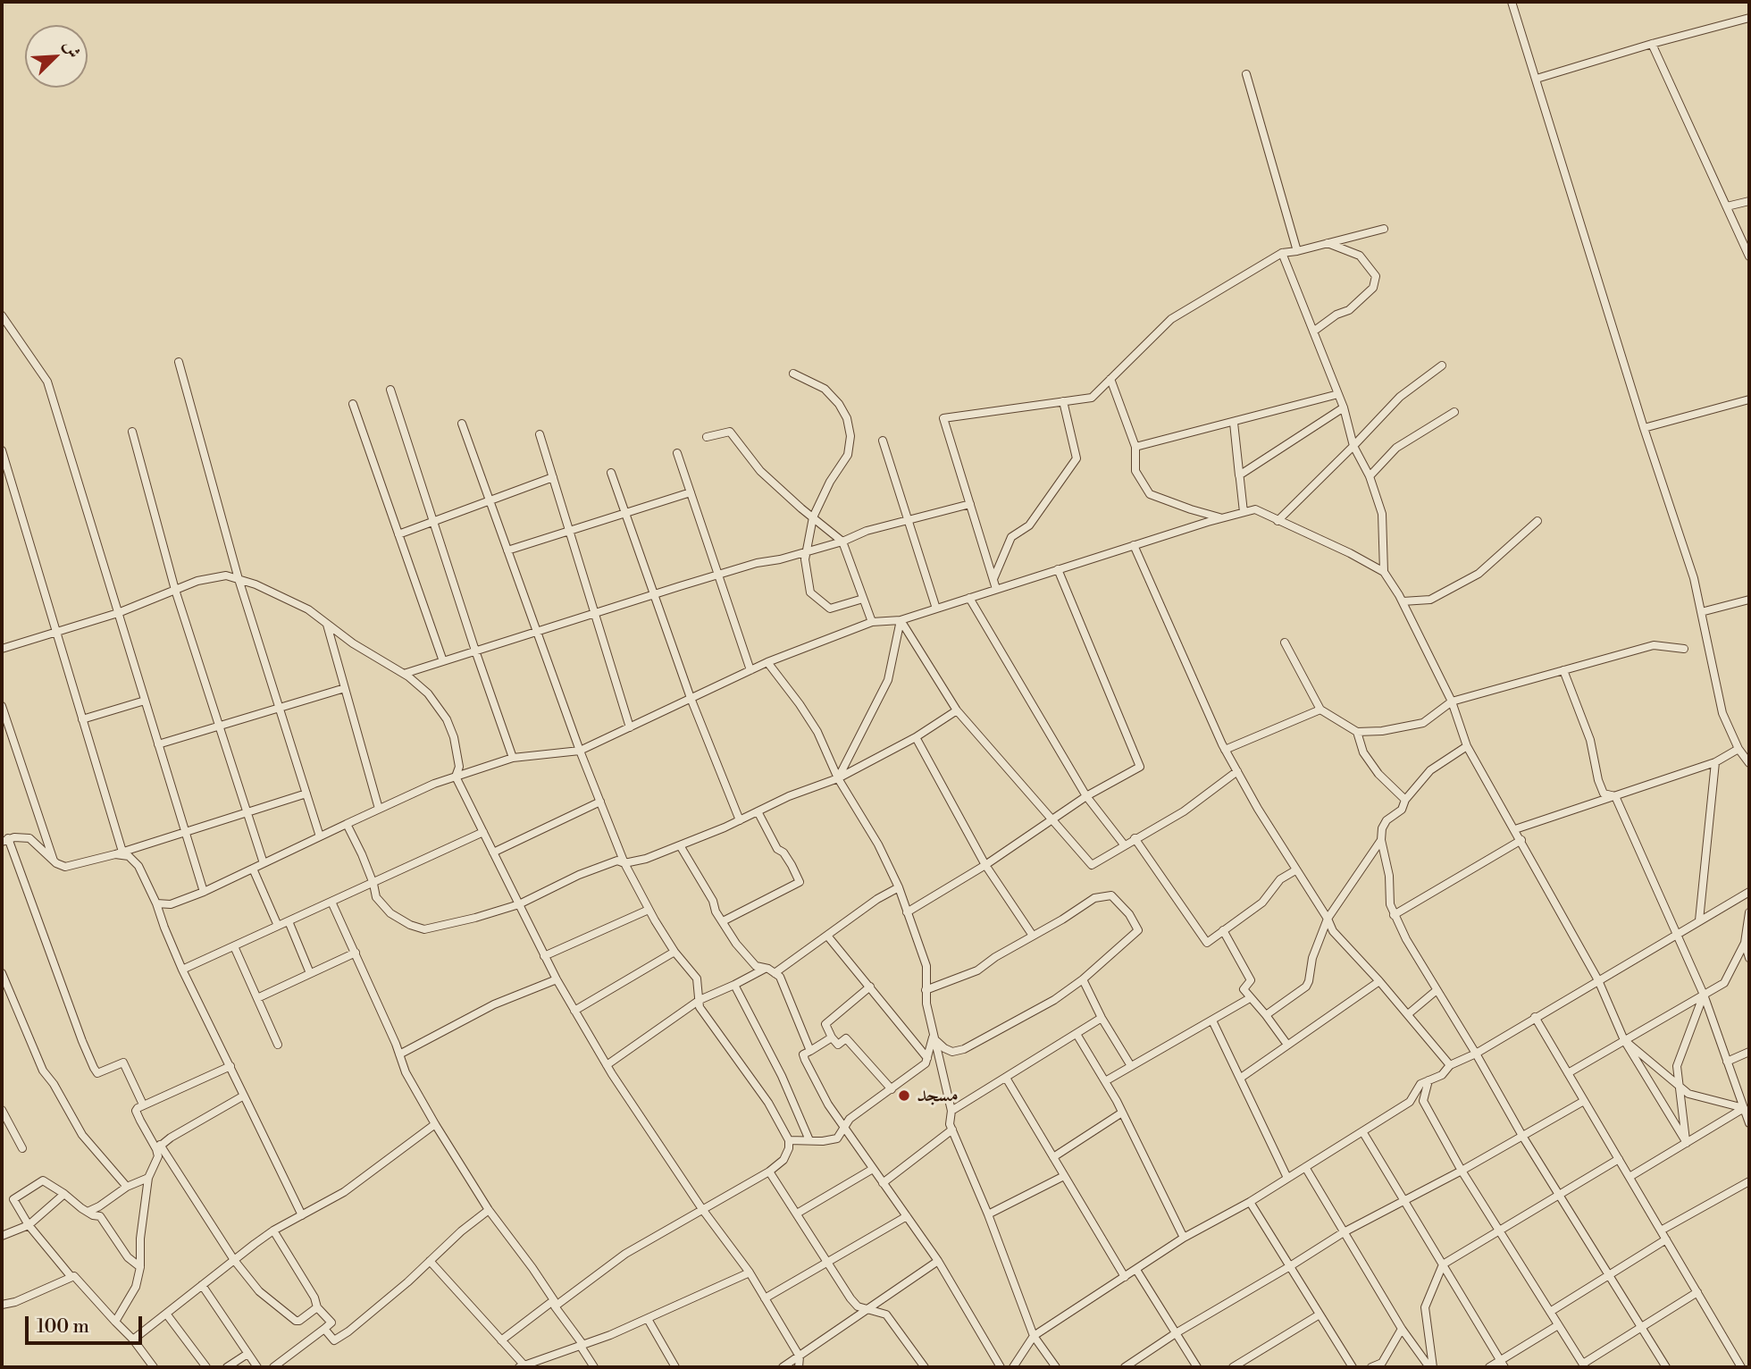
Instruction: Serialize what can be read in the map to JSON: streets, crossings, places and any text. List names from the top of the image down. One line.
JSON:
{"places":["مسجد"],"scale_bar":"100 m","north":"top right"}
